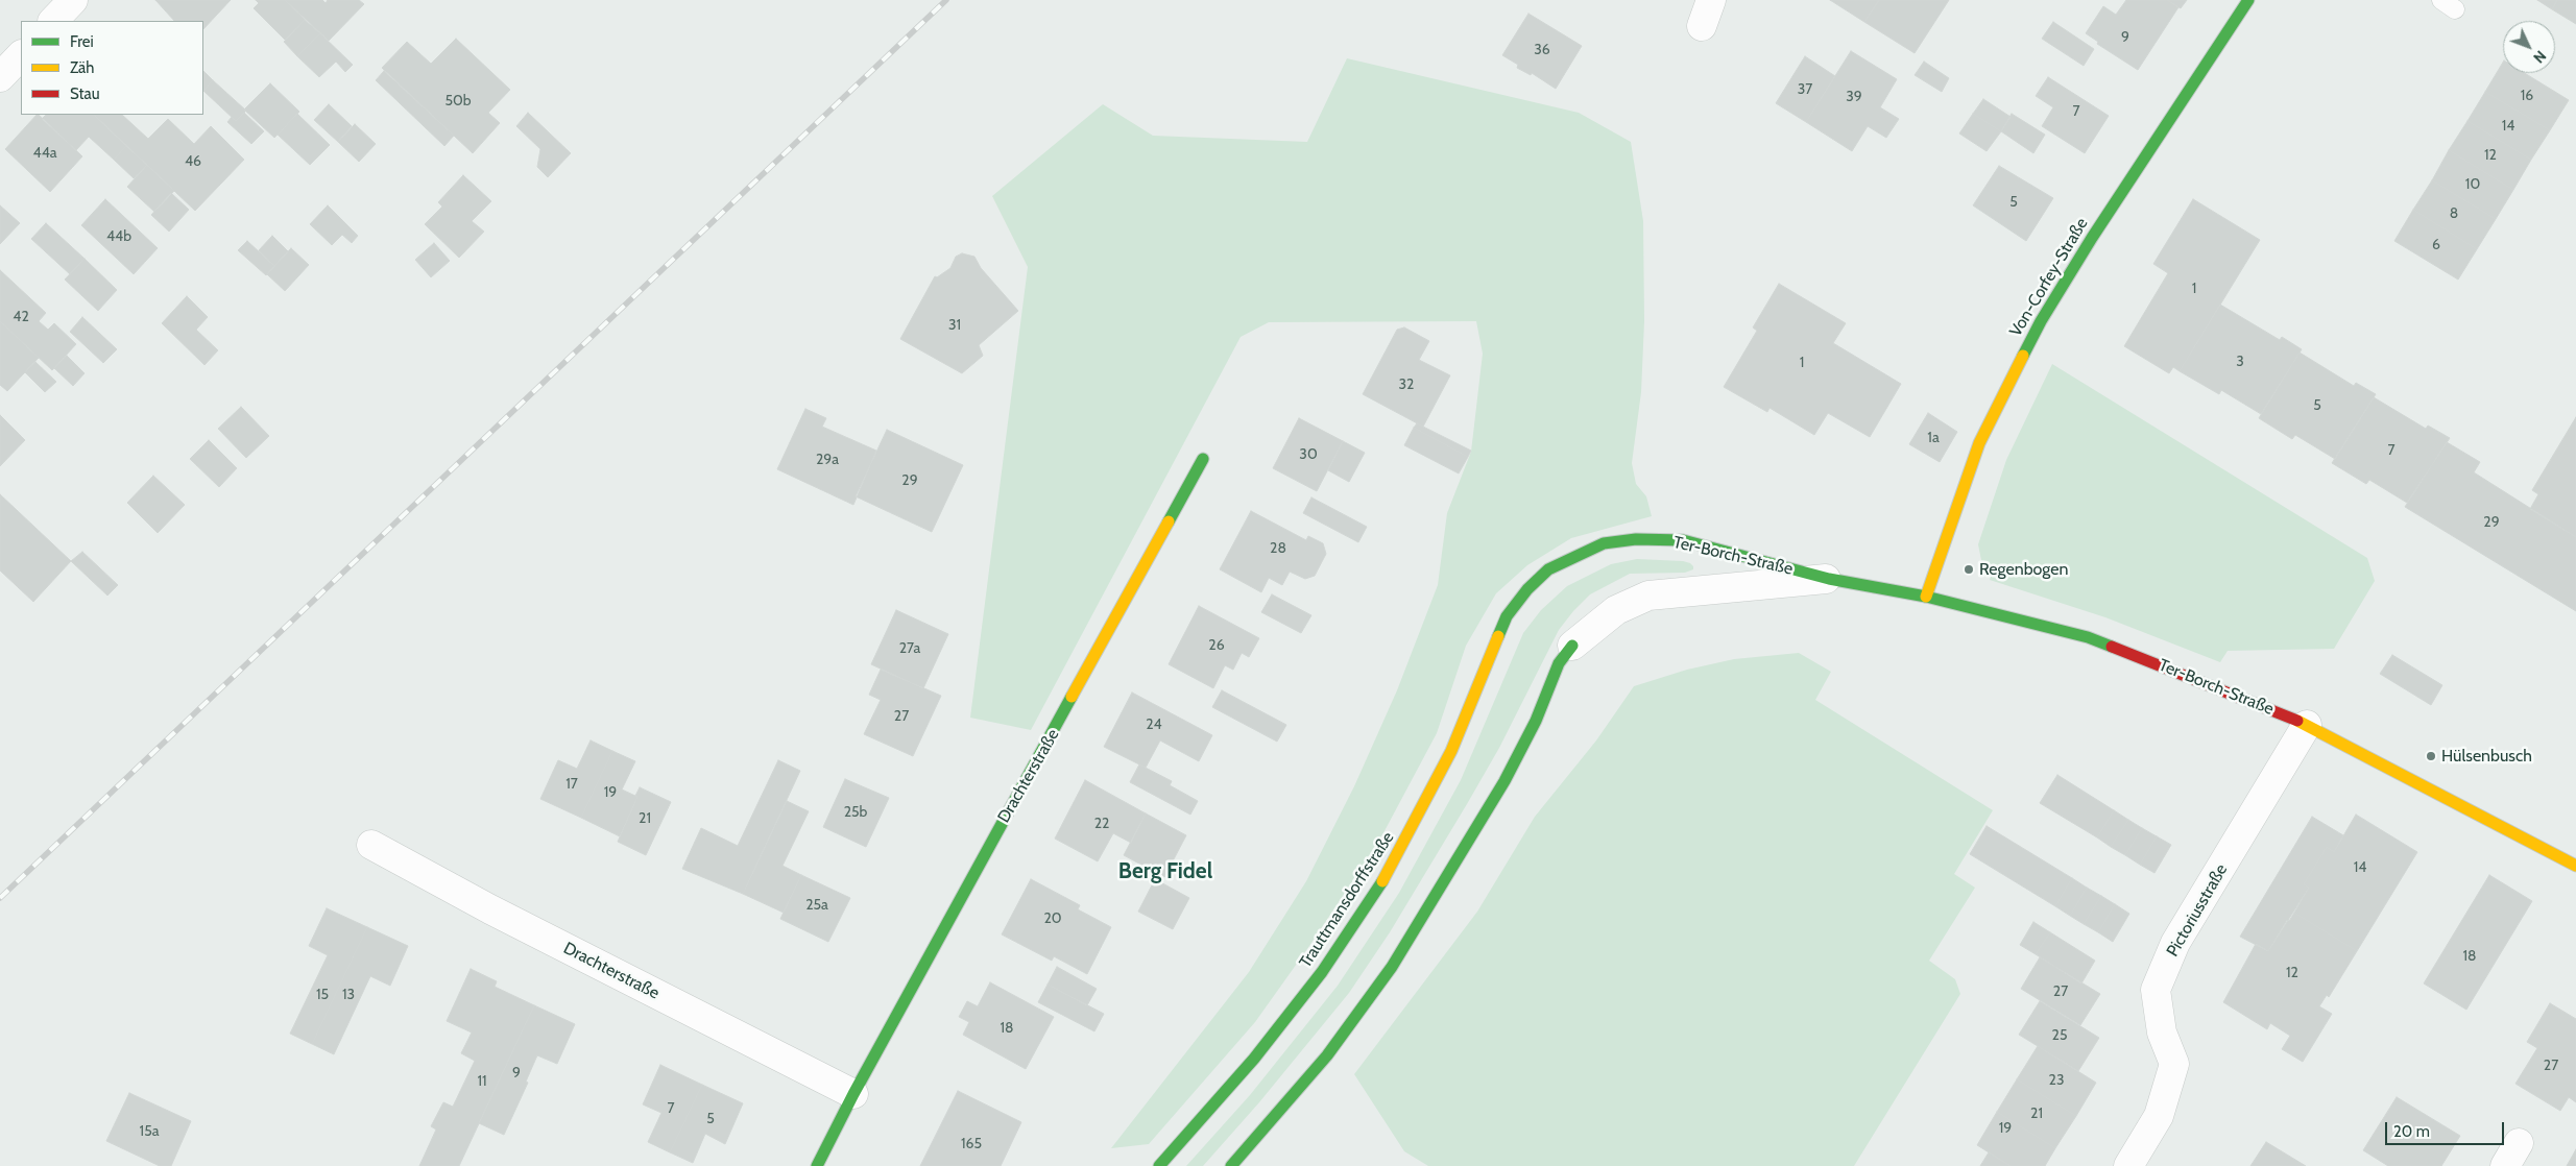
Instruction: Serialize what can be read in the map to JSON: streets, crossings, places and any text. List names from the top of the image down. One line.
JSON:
{"streets":{"street":["Von-Corfey-Straße","Ter-Borch-Straße","Drachterstraße","Trauttmansdorffstraße","Pictoriusstraße"]},"crossings":[["Von-Corfey-Straße","Ter-Borch-Straße"],["Ter-Borch-Straße","Trauttmansdorffstraße"],["Ter-Borch-Straße","Pictoriusstraße"]],"districts":["Berg Fidel"],"places":["Regenbogen","Hülsenbusch"],"house_numbers":["9","36","37","16","39","50b","7","14","44a","12","46","10","5","8","44b","6","1","42","31","3","1","32","5","1a","7","30","29a","29","29","28","26","27a","27","24","17","19","25b","21","22","14","25a","20","18","12","27","15","13","18","25","27","9","23","11","7","21","5","19","15a","165"],"legend":["Frei","Zäh","Stau"],"scale_bar":"20 m","north":"bottom right"}
